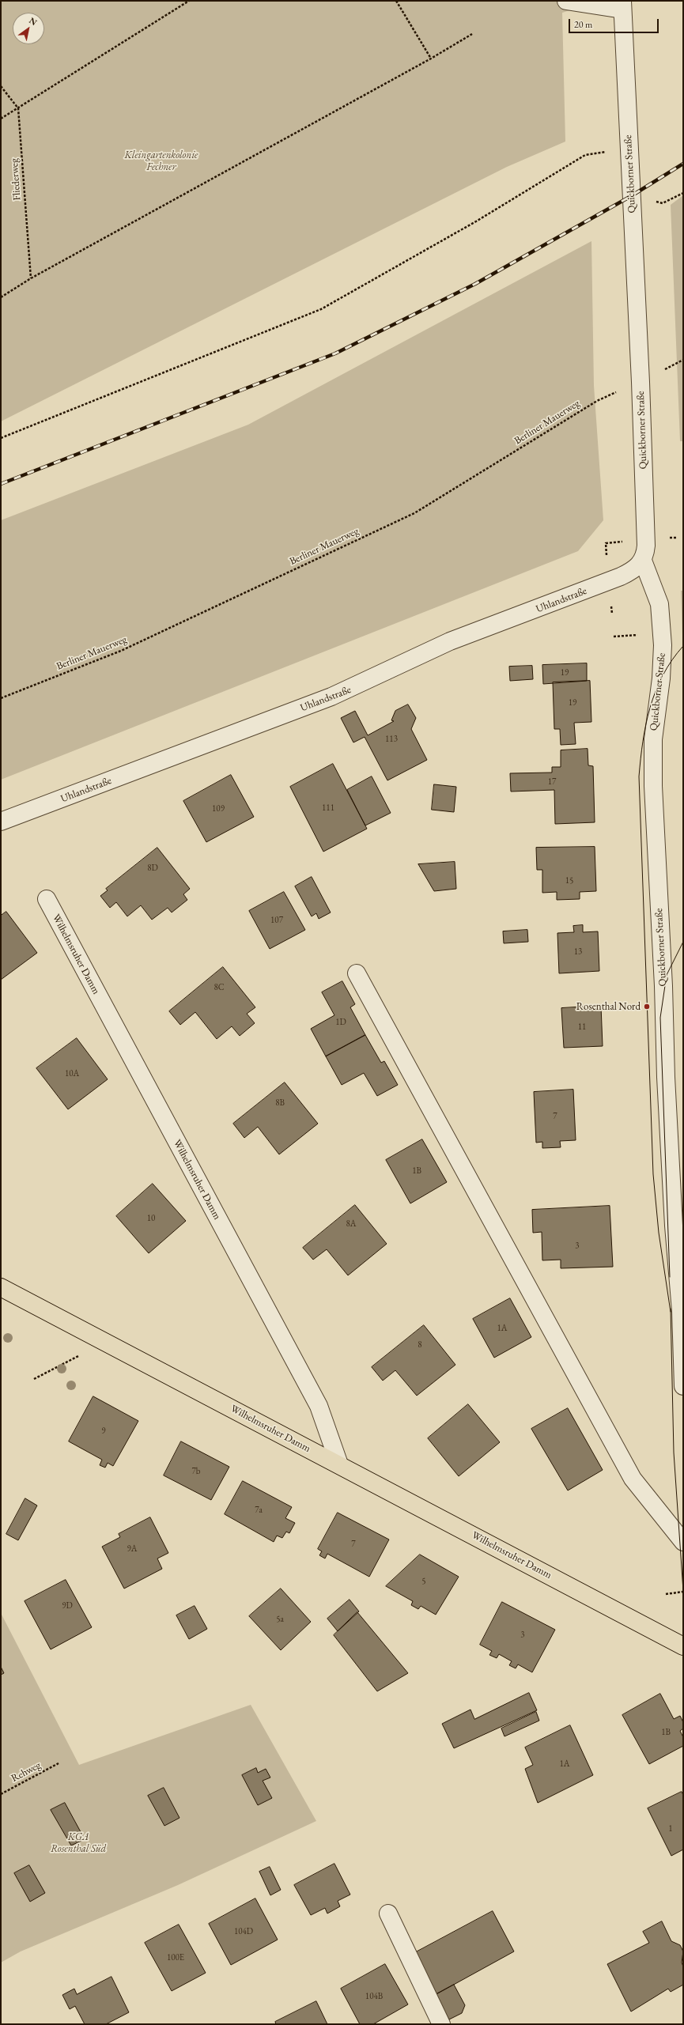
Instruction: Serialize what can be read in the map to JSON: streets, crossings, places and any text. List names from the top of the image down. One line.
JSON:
{"streets":{"main road":["Wilhelmsruher Damm"],"street":["Quickborner Straße","Uhlandstraße"],"path":["Fliederweg","Berliner Mauerweg","Rehweg"]},"crossings":[["Quickborner Straße","Berliner Mauerweg"],["Quickborner Straße","Uhlandstraße"]],"parks":["Kleingartenkolonie Fechner","KGA Rosenthal Süd"],"places":["Rosenthal Nord"],"house_numbers":["19","19","113","17","111","109","8D","15","107","13","8C","1D","11","10A","8B","7","1B","10","8A","3","1A","8","9","7b","7a","7","9A","5","9D","5a","3","1B","1A","1","104D","100E","104B"],"scale_bar":"20 m","north":"top right"}
